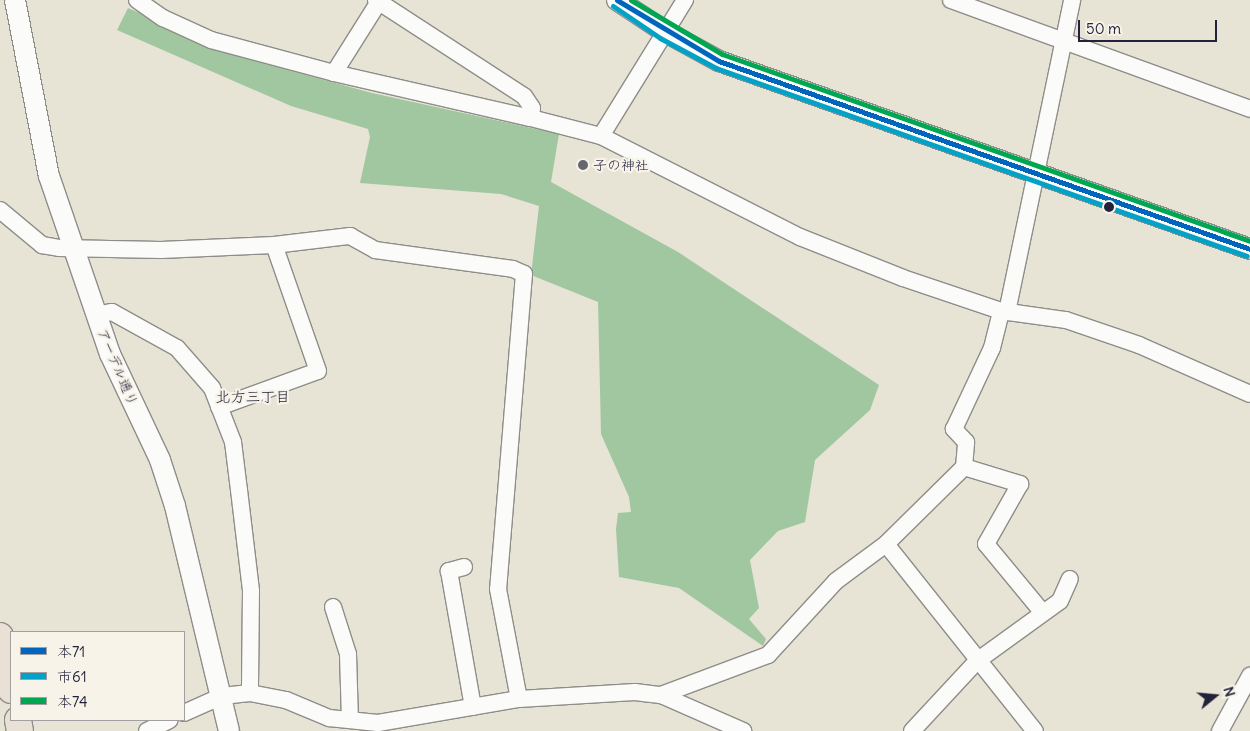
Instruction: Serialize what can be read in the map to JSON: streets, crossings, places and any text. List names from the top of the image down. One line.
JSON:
{"streets":{"street":["アーデル通り"]},"districts":["北方三丁目"],"places":["子の神社"],"lines":["transit line 本71","transit line 本74","transit line 市61"],"legend":["本71","市61","本74"],"scale_bar":"50 m","north":"right"}
